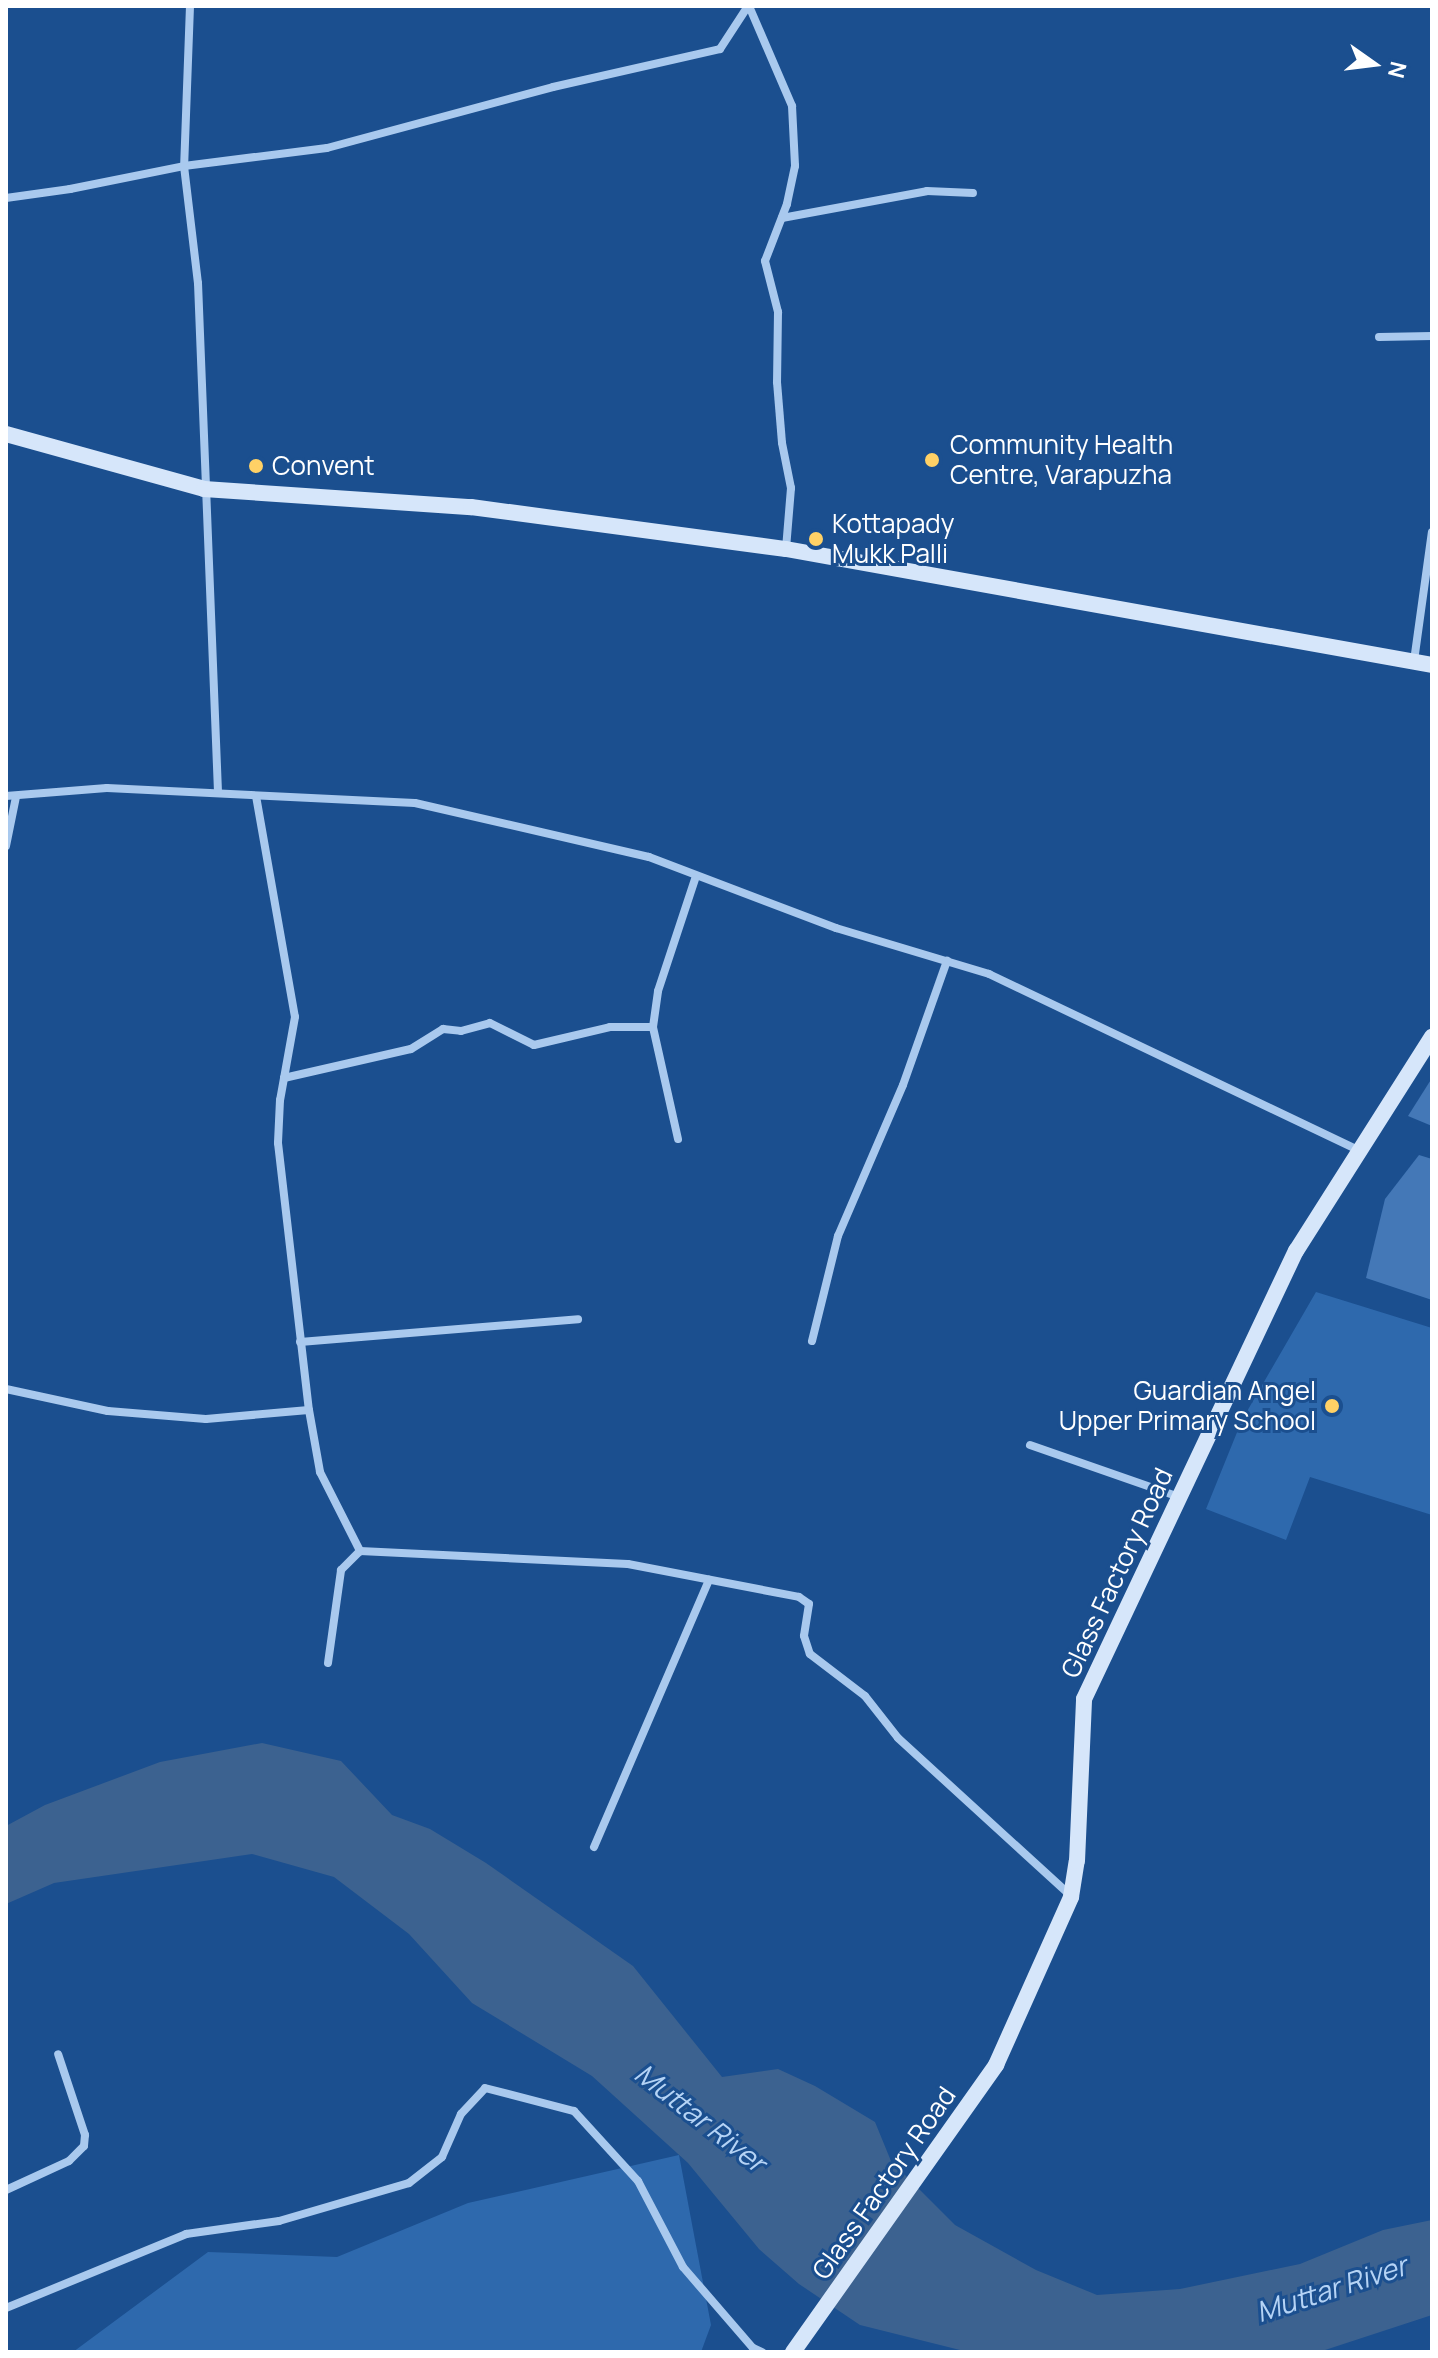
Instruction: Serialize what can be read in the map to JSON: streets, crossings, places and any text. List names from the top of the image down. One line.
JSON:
{"streets":{"main road":["Glass Factory Road"]},"water":["Muttar River"],"places":["Community Health Centre, Varapuzha","Convent","Kottapady Mukk Palli","Guardian Angel Upper Primary School"],"north":"right"}
